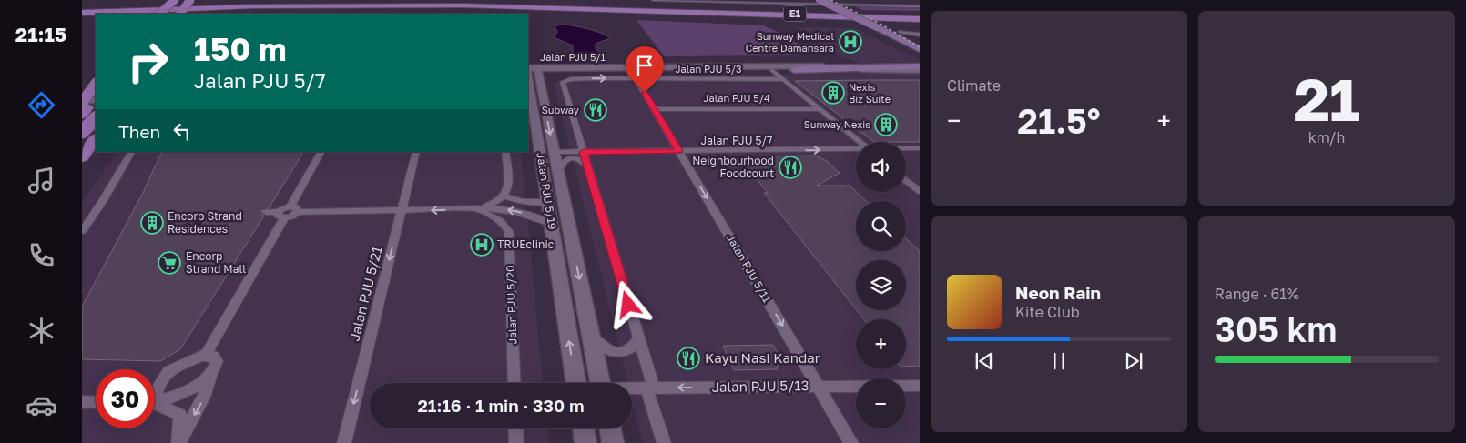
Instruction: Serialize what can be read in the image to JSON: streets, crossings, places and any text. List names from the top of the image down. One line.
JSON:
{"streets":{"highway":["E1"],"street":["Jalan PJU 5/1","Jalan PJU 5/3","Jalan PJU 5/4","Jalan PJU 5/7","Jalan PJU 5/19","Jalan PJU 5/11","Jalan PJU 5/21","Jalan PJU 5/20","Jalan PJU 5/13"]},"crossings":[["Jalan PJU 5/1","Jalan PJU 5/3"],["Jalan PJU 5/1","Jalan PJU 5/19"],["Jalan PJU 5/3","Jalan PJU 5/7"],["Jalan PJU 5/3","Jalan PJU 5/11"],["Jalan PJU 5/4","Jalan PJU 5/11"],["Jalan PJU 5/7","Jalan PJU 5/19"],["Jalan PJU 5/7","Jalan PJU 5/11"],["Jalan PJU 5/11","Jalan PJU 5/13"]],"one_way":["Jalan PJU 5/7","Jalan PJU 5/11","Jalan PJU 5/21","Jalan PJU 5/13"],"places":{"hospital":["Sunway Medical Centre Damansara","TRUEclinic"],"building":["Nexis Biz Suite","Sunway Nexis","Encorp Strand Residences"],"restaurant":["Subway","Neighbourhood Foodcourt","Kayu Nasi Kandar"],"supermarket":["Encorp Strand Mall"]},"page":{"tabs":"21:15","tile":["Climate",["21","km/h"],["Range · 61%","305 km"]],"turn":["150 m","Jalan PJU 5/7"],"heat":["−","21.5°","+"],"then":"Then","map_buttons":["+","−"],"song":["Neon Rain","Kite Club"],"limit":"30","trip":"21:16 · 1 min · 330 m"}}
